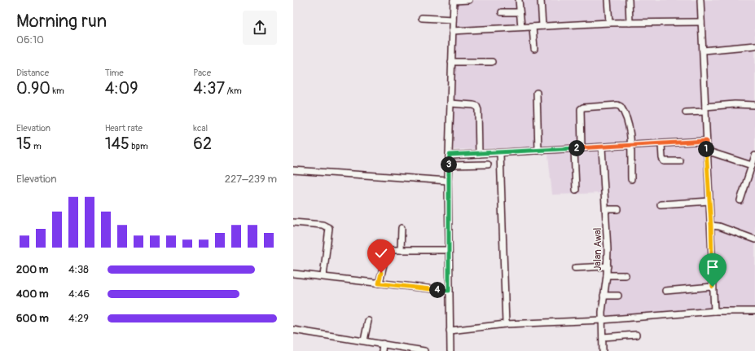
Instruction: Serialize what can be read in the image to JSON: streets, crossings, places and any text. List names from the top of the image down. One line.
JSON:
{"streets":{"street":["Jalan Awal"]},"page":{"heading":["Morning run","06:10"],"stats":[["Distance","0.90 km"],["Time","4:09"],["Pace","4:37 /km"],["Elevation","15 m"],["Heart rate","145 bpm"],["kcal","62"]],"pins":["2","1","3","4"],"chart":["Elevation","227–239 m"],"list":[{"name":"200 m","note":"4:38"},{"name":"400 m","note":"4:46"},{"name":"600 m","note":"4:29"}]}}
